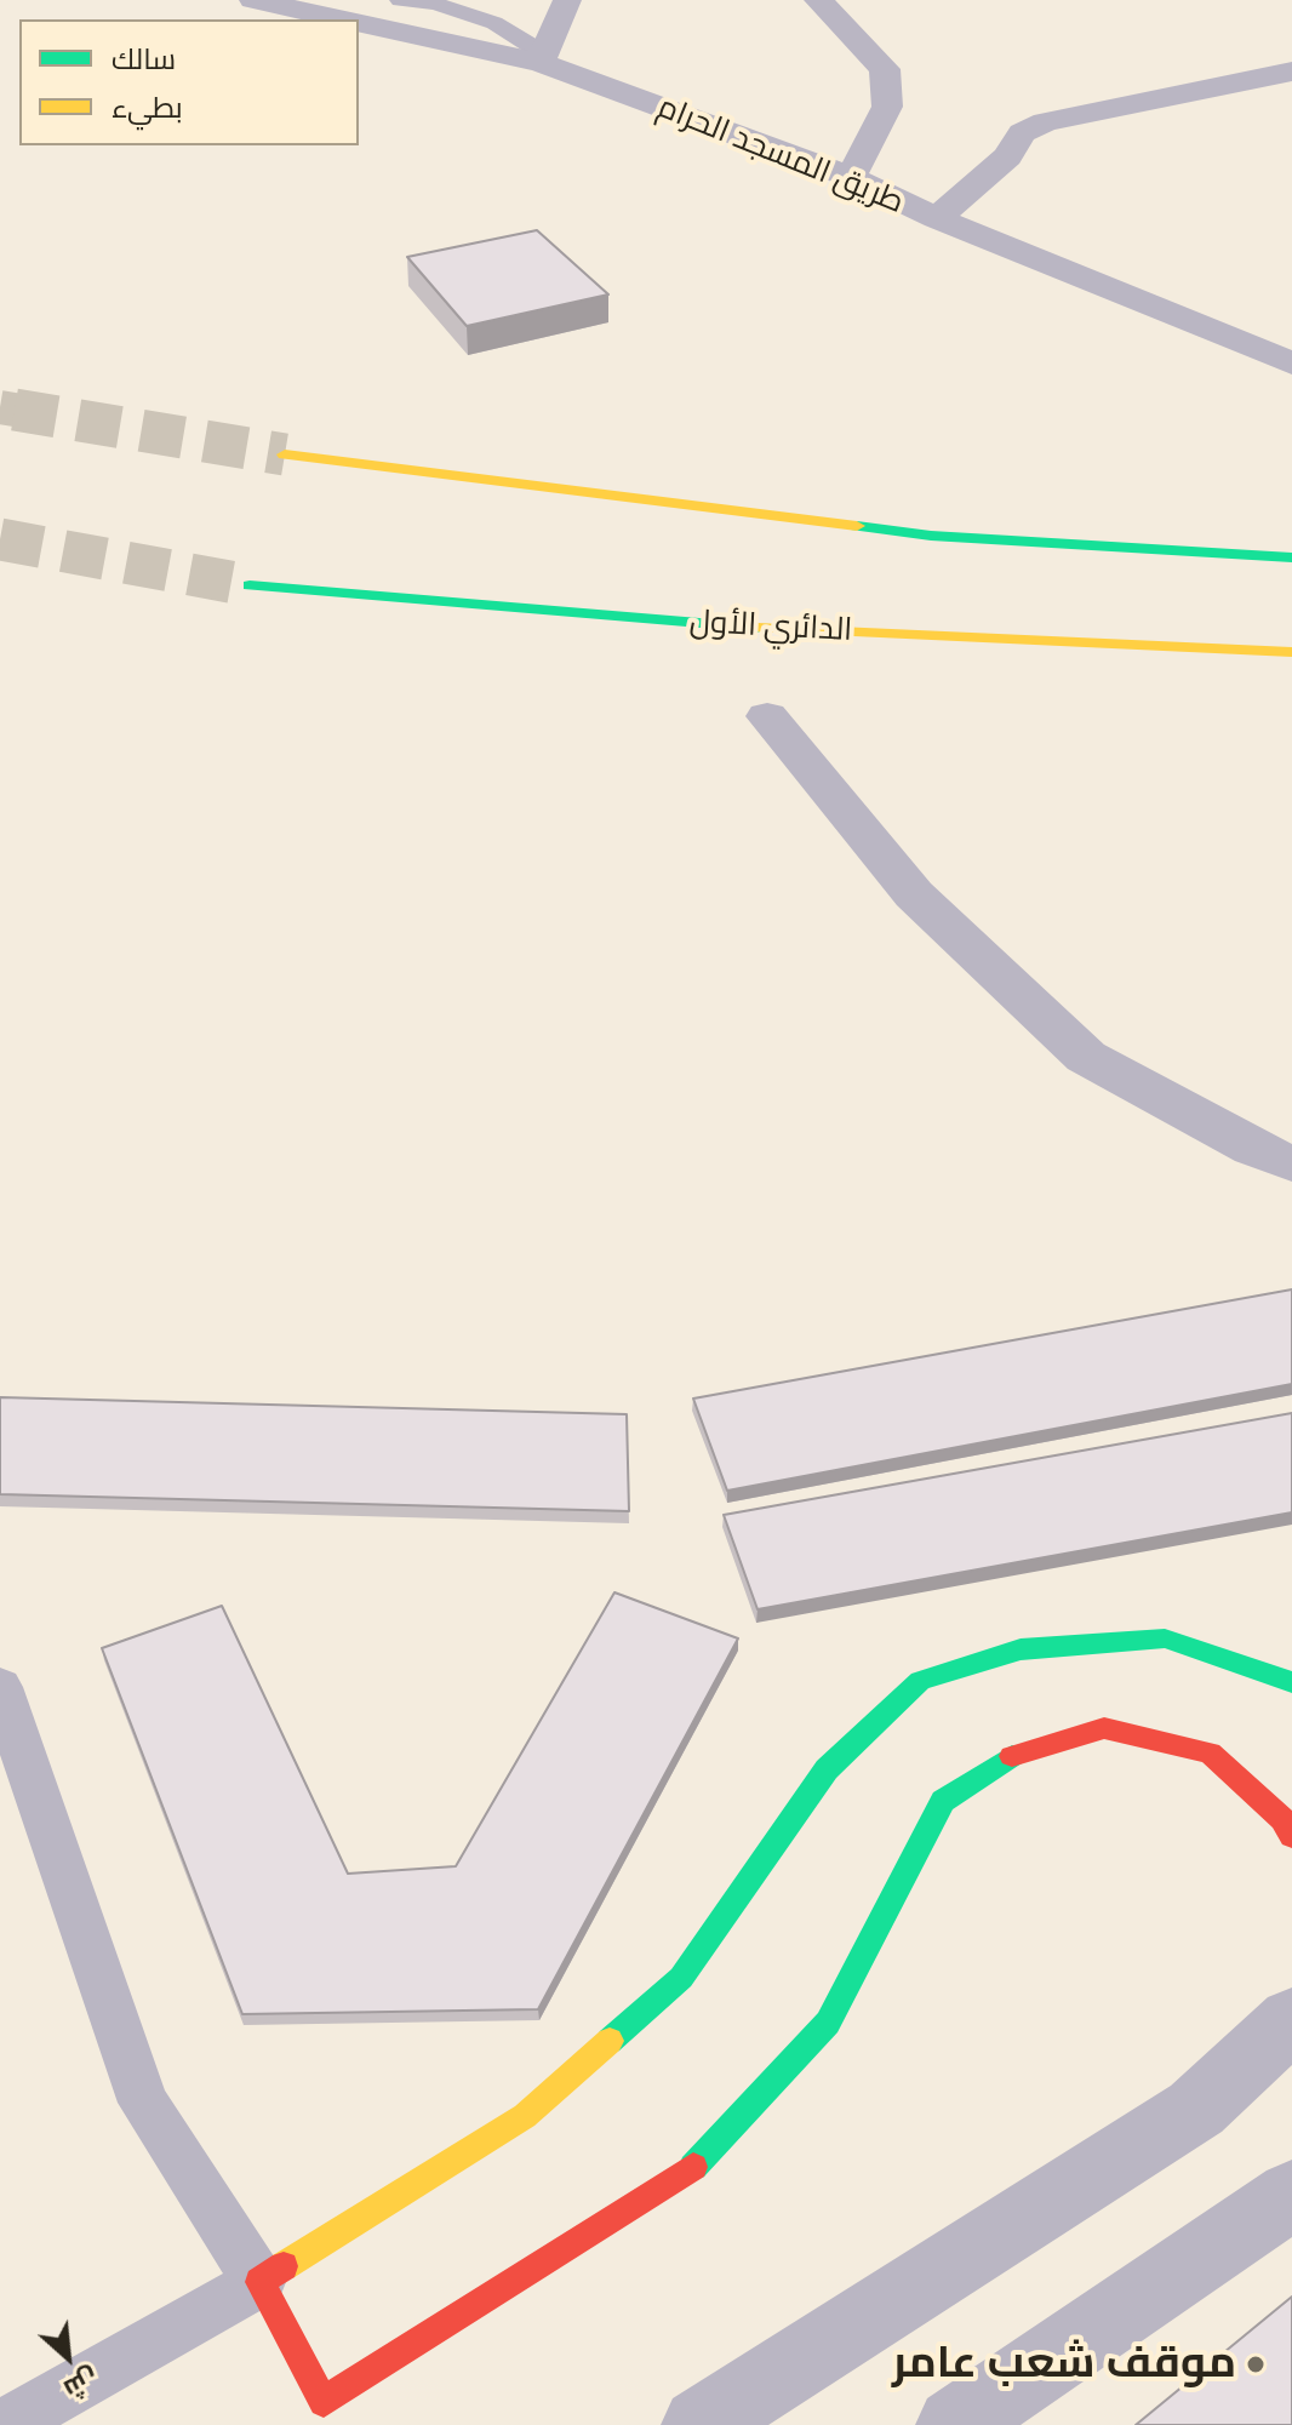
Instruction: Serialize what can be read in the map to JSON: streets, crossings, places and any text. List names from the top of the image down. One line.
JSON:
{"streets":{"main road":["الدائري الأول"],"street":["طريق المسجد الحرام"]},"places":["موقف شعب عامر"],"legend":["سالك","بطيء"],"north":"bottom right"}
